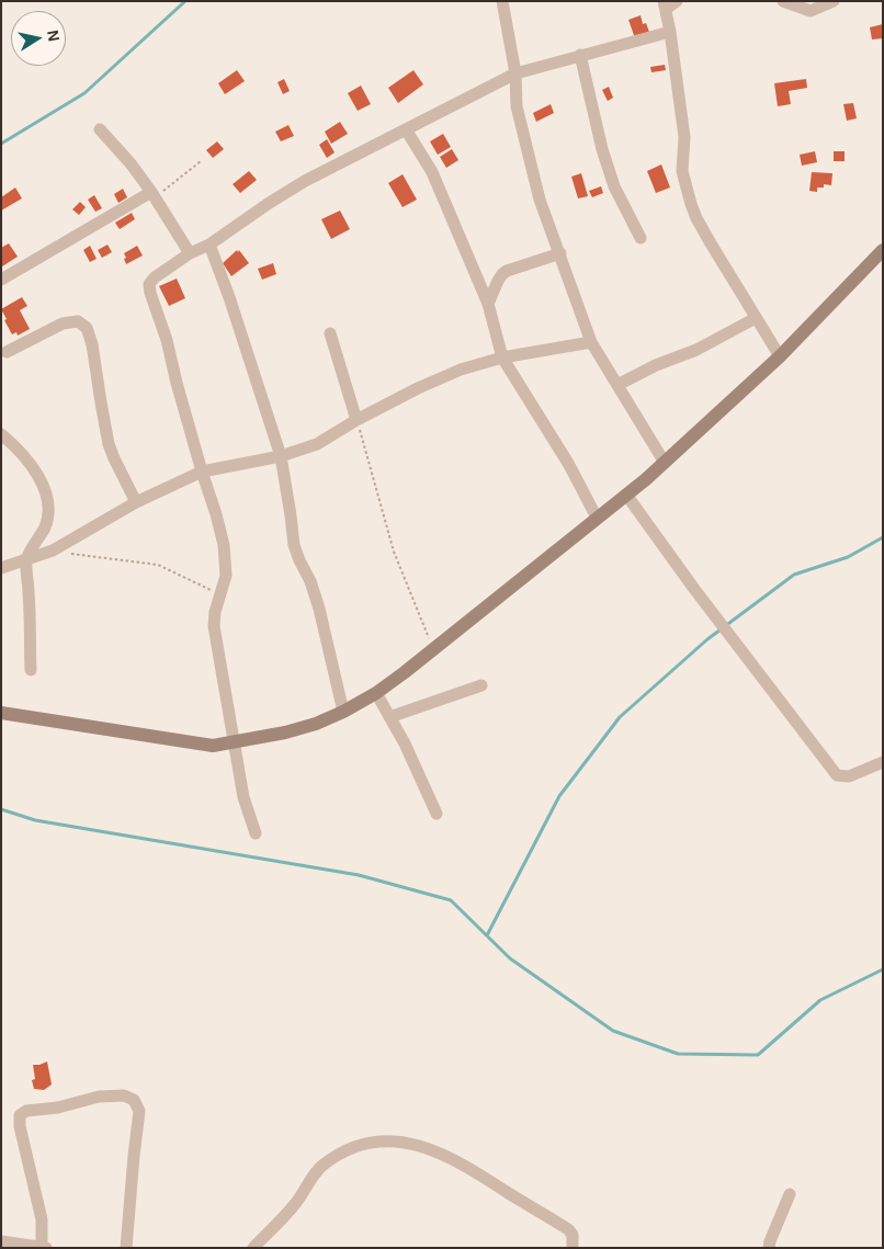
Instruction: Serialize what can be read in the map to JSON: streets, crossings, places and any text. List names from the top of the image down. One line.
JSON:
{"north":"right"}
